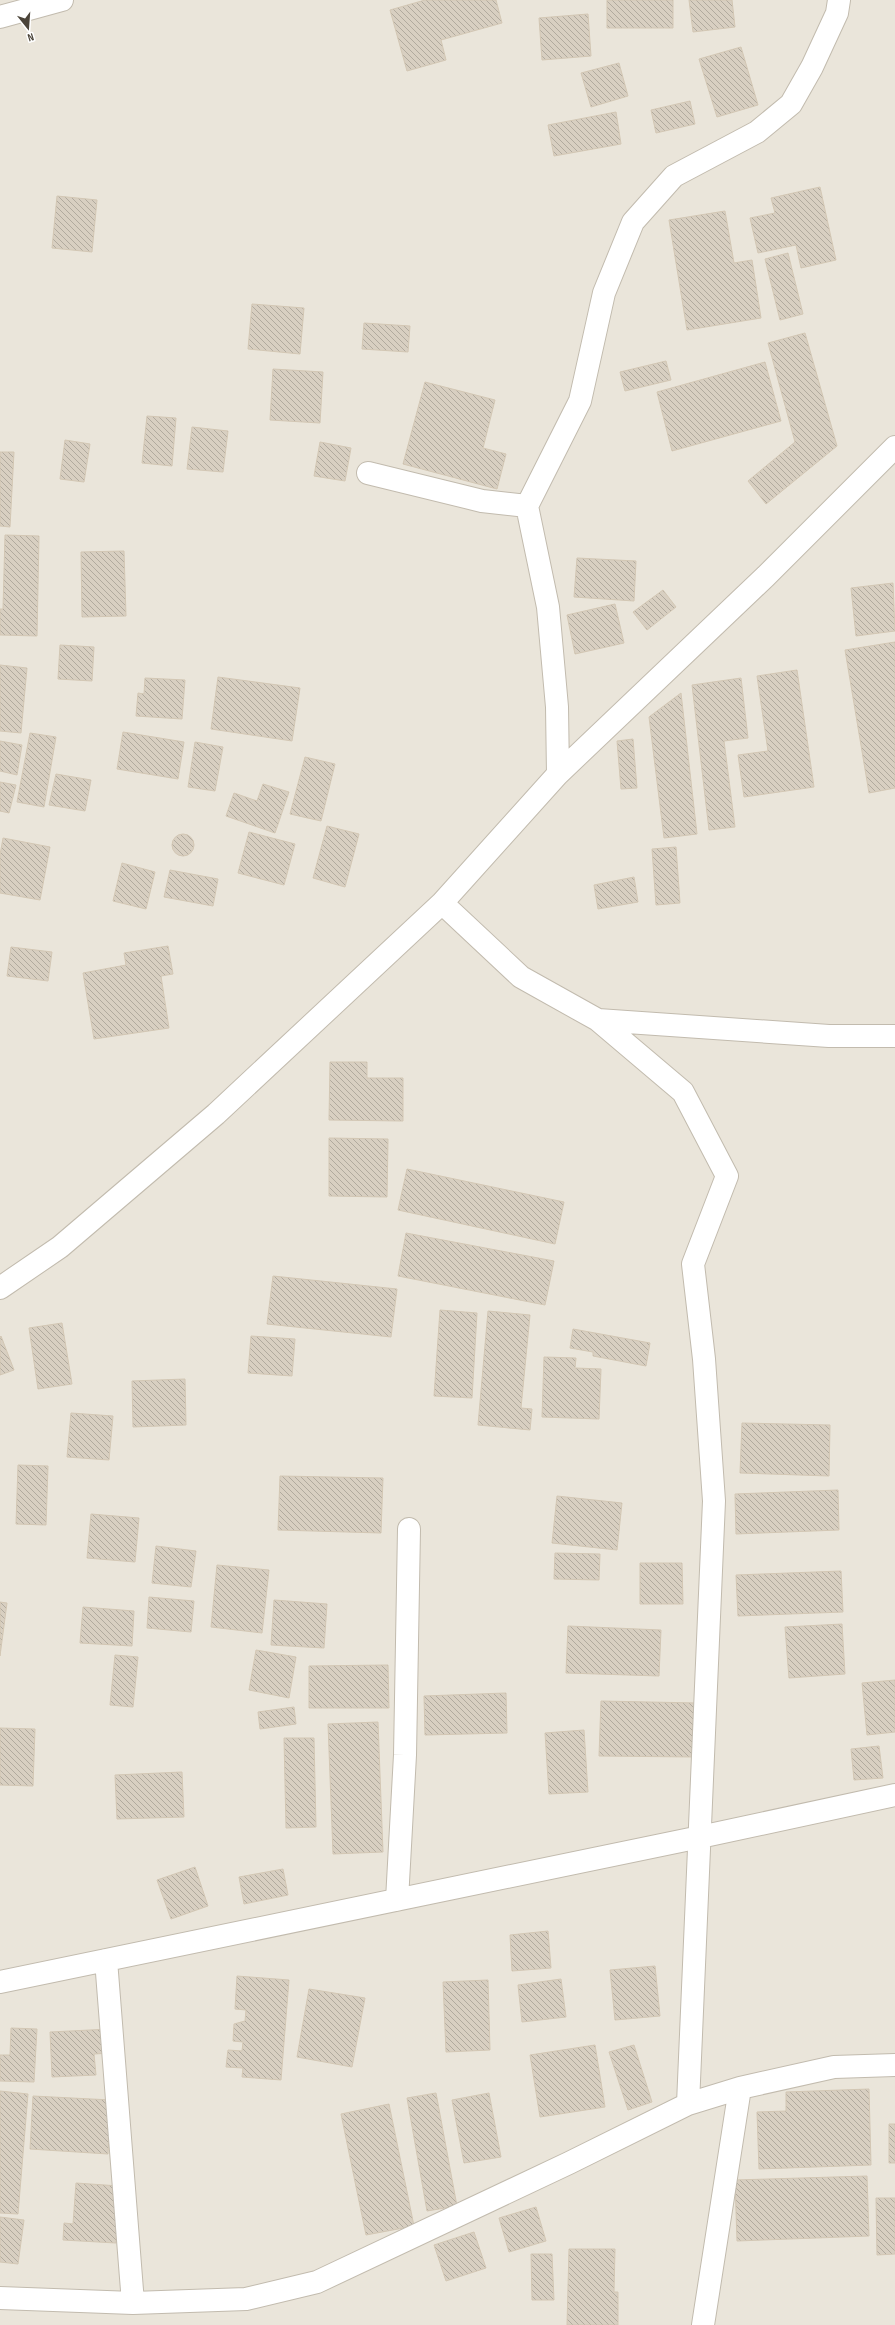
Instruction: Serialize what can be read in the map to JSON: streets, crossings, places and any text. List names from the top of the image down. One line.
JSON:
{"north":"bottom"}
